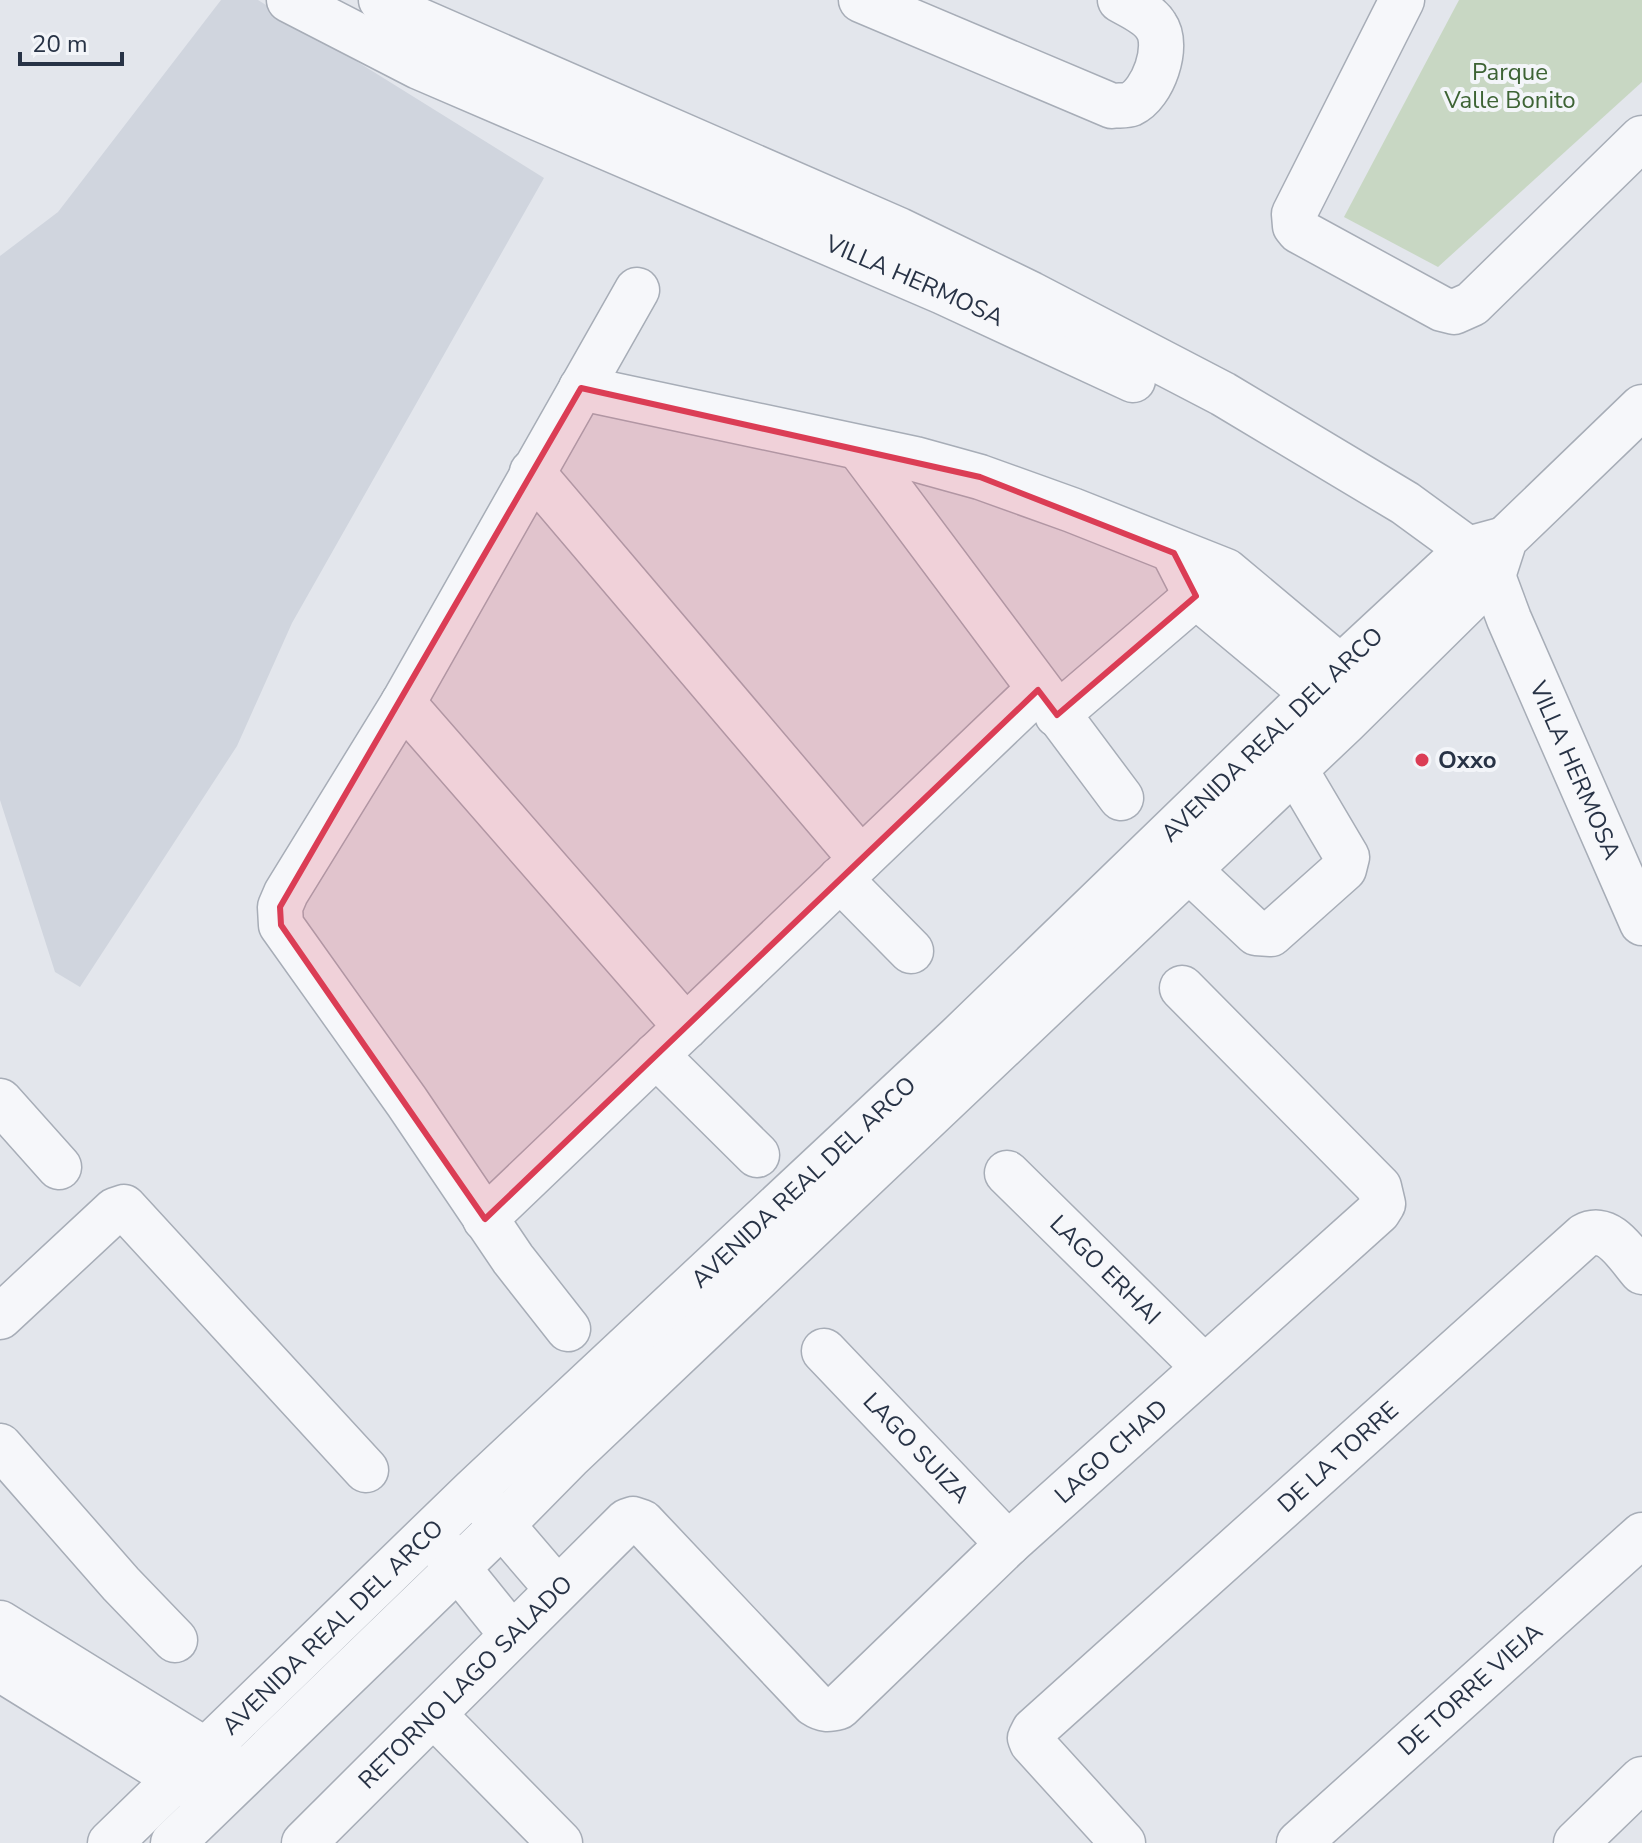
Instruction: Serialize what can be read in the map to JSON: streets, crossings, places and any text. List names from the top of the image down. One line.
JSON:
{"streets":{"street":["VILLA HERMOSA","AVENIDA REAL DEL ARCO","LAGO ERHAI","LAGO SUIZA","LAGO CHAD","DE LA TORRE","RETORNO LAGO SALADO","DE TORRE VIEJA"]},"crossings":[["VILLA HERMOSA","AVENIDA REAL DEL ARCO"],["LAGO ERHAI","LAGO CHAD"],["LAGO SUIZA","LAGO CHAD"],["LAGO CHAD","RETORNO LAGO SALADO"]],"parks":["Parque Valle Bonito"],"places":["Oxxo"],"scale_bar":"20 m"}
